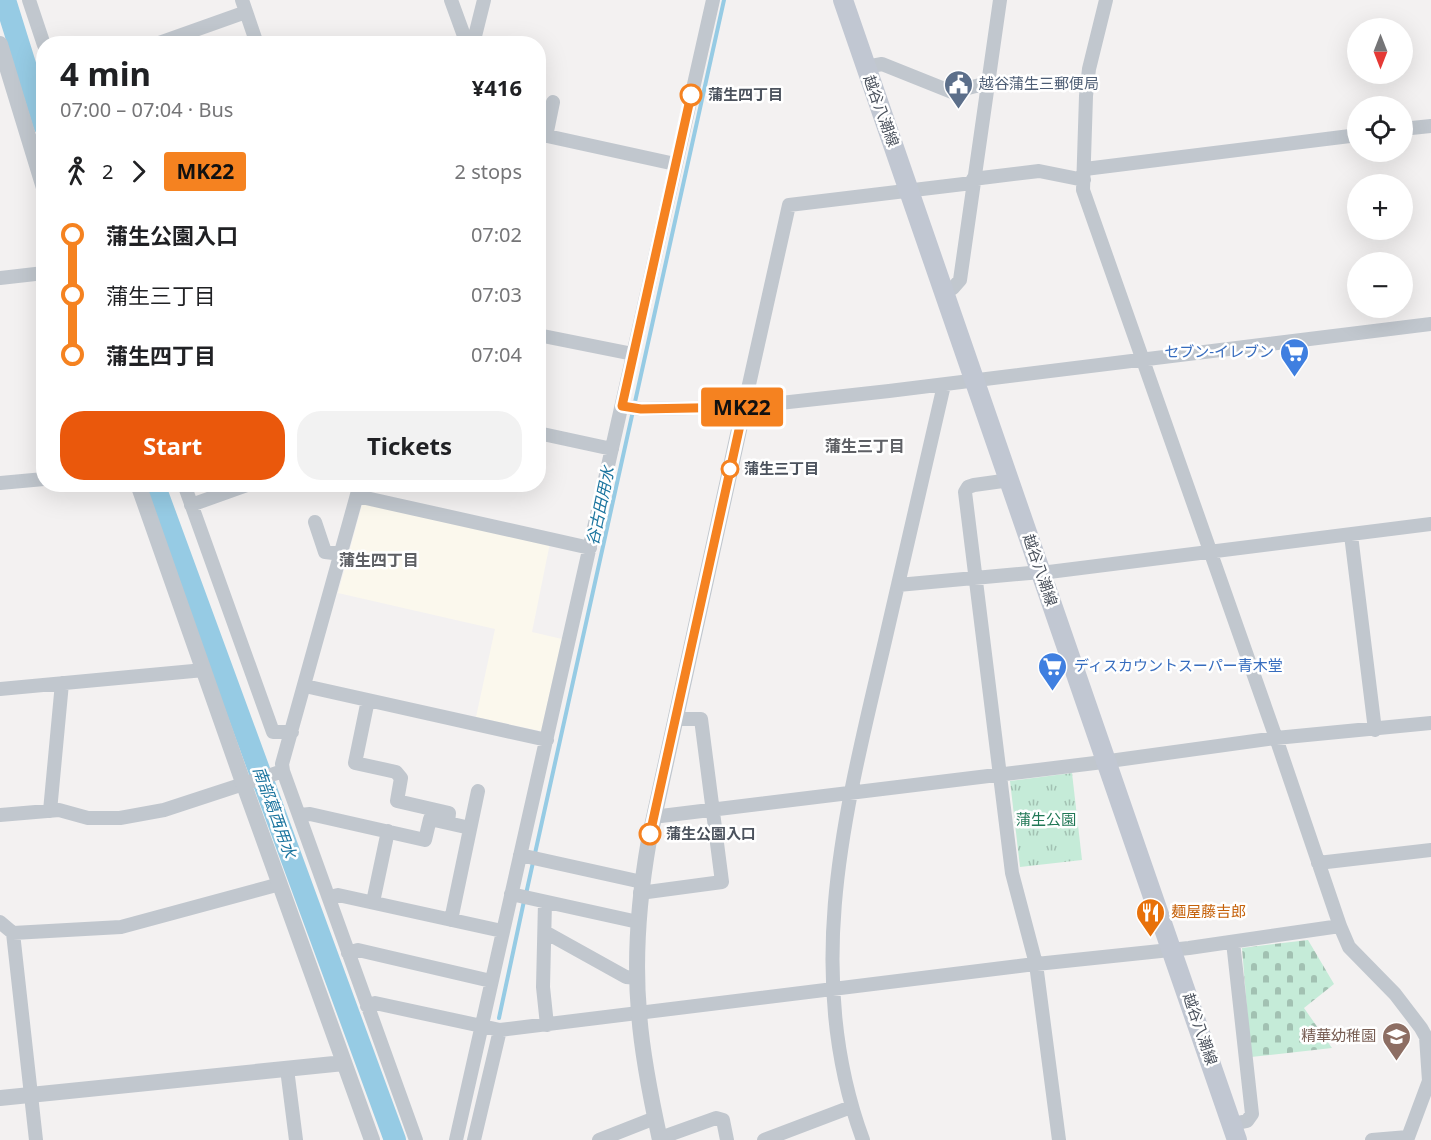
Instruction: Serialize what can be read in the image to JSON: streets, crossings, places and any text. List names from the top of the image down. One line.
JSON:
{"streets":{"main road":["越谷八潮線"]},"districts":["蒲生三丁目","蒲生四丁目"],"water":["谷古田用水","南部葛西用水"],"parks":["蒲生公園"],"places":{"other":["蒲生四丁目","蒲生三丁目","蒲生公園入口"],"public building":["越谷蒲生三郵便局"],"supermarket":["セブン-イレブン","ディスカウントスーパー青木堂"],"restaurant":["麺屋藤吉郎"],"school or university":["精華幼稚園"]},"lines":["bus line MK22"],"north":"bottom","page":{"on_map":"MK22","map_buttons":["+","−"],"heading":["4 min","07:00 – 07:04 · Bus","¥416"],"legs":["2","MK22","2 stops"],"list":[{"name":"蒲生公園入口","value":"07:02"},{"name":"蒲生三丁目","value":"07:03"},{"name":"蒲生四丁目","value":"07:04"}],"buttons":["Start","Tickets"]}}
